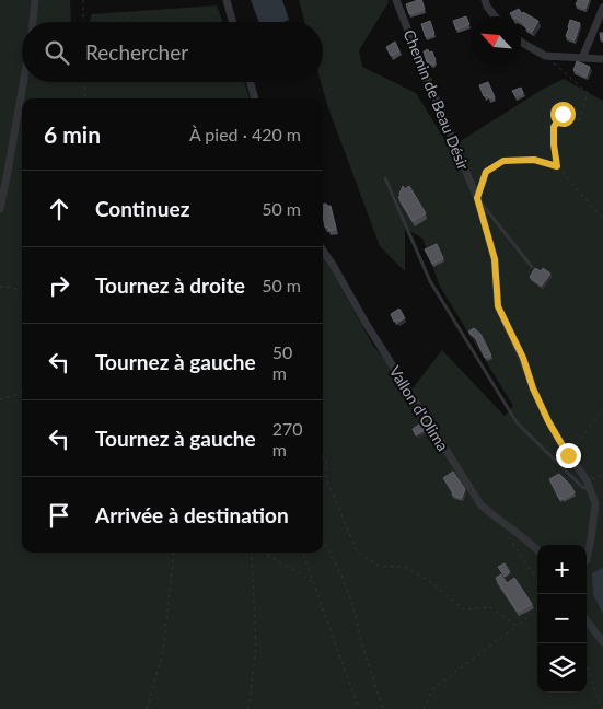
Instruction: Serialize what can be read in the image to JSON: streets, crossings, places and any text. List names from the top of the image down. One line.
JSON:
{"streets":{"street":["Chemin de Beau Désir","Vallon d'Olima"]},"north":"top left","page":{"search":"Rechercher","heading":["6 min","À pied · 420 m"],"list":[["Continuez","50 m"],["Tournez à droite","50 m"],["Tournez à gauche","50 m"],["Tournez à gauche","270 m"],"Arrivée à destination"],"map_buttons":["+","−"]}}
